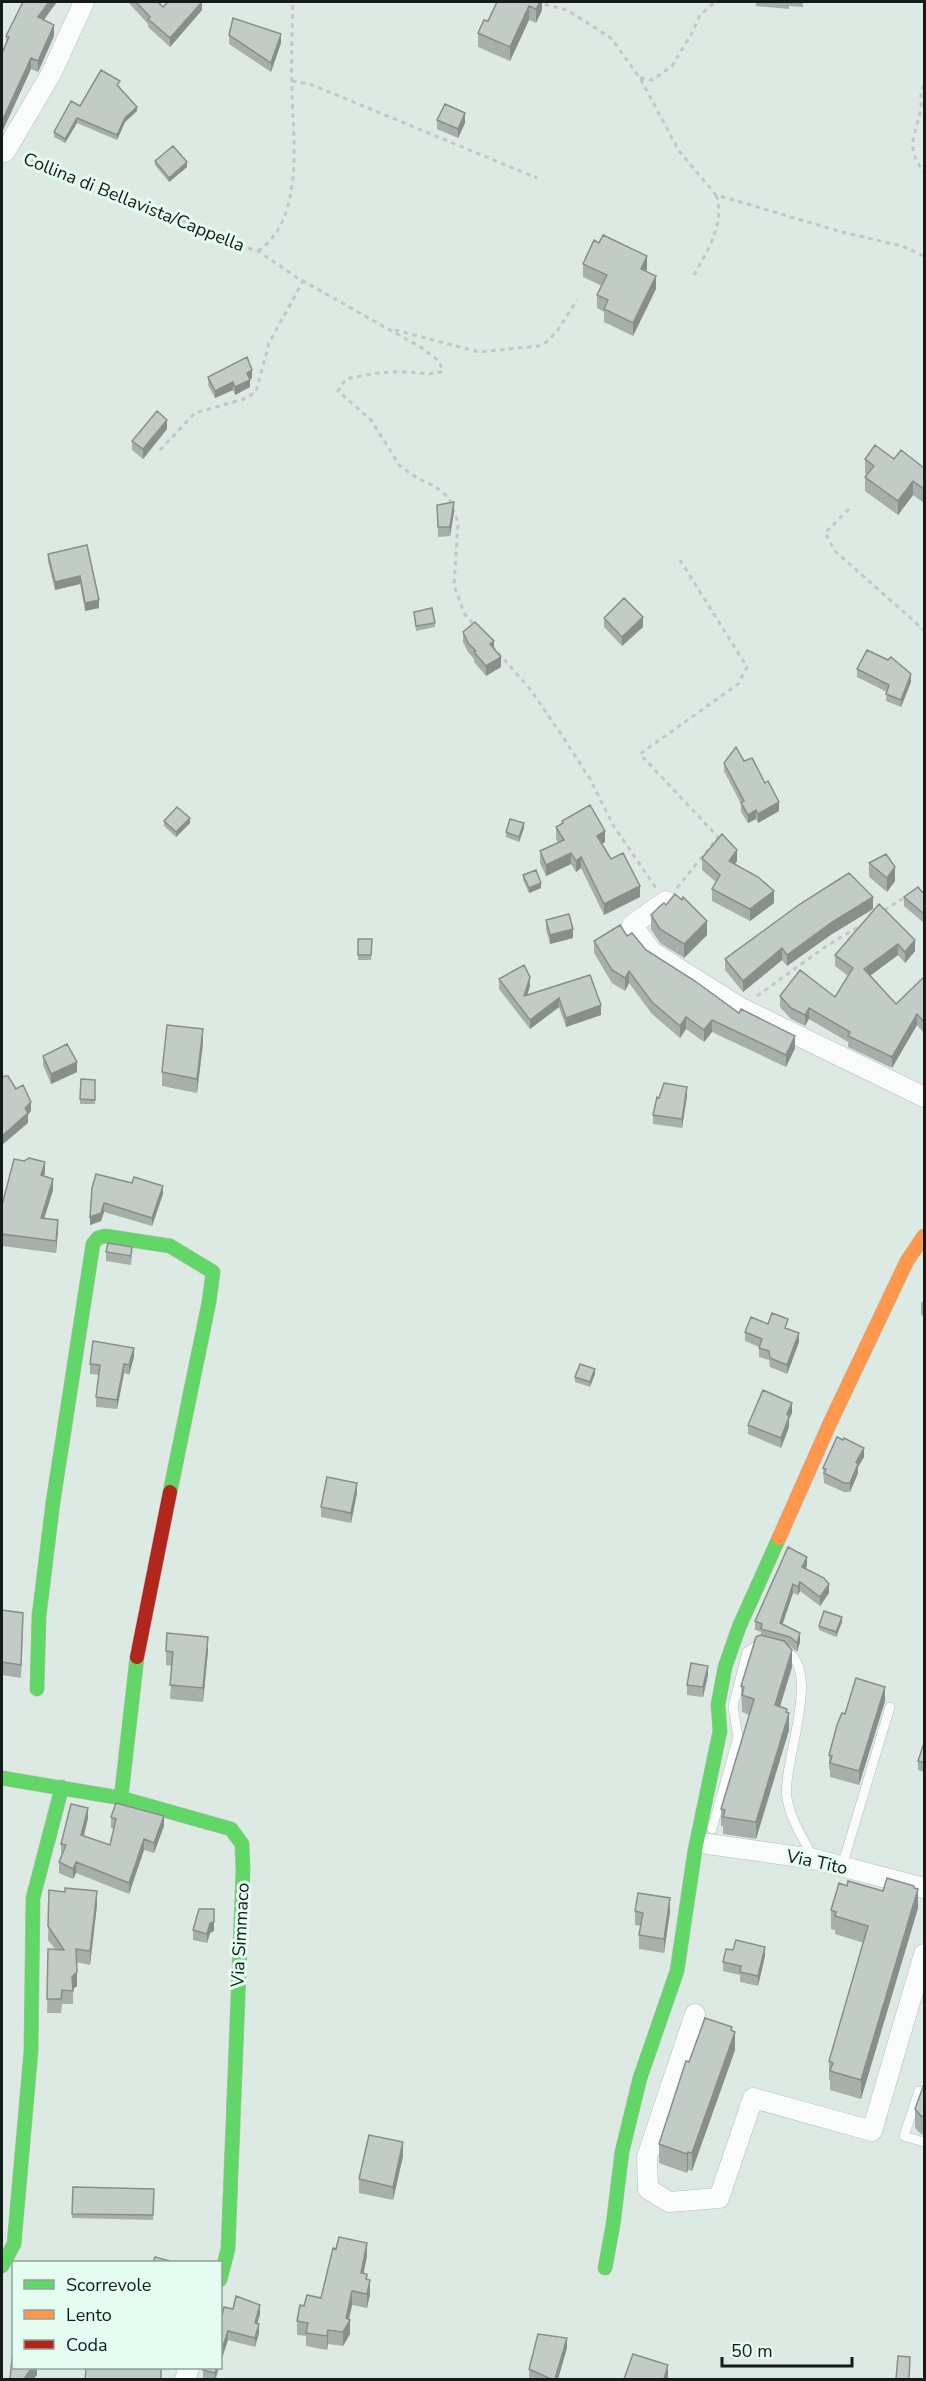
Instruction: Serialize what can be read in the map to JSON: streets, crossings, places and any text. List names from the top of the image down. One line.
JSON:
{"streets":{"street":["Via Tito","Via Simmaco"],"path":["Collina di Bellavista/Cappella"]},"legend":["Scorrevole","Lento","Coda"],"scale_bar":"50 m"}
